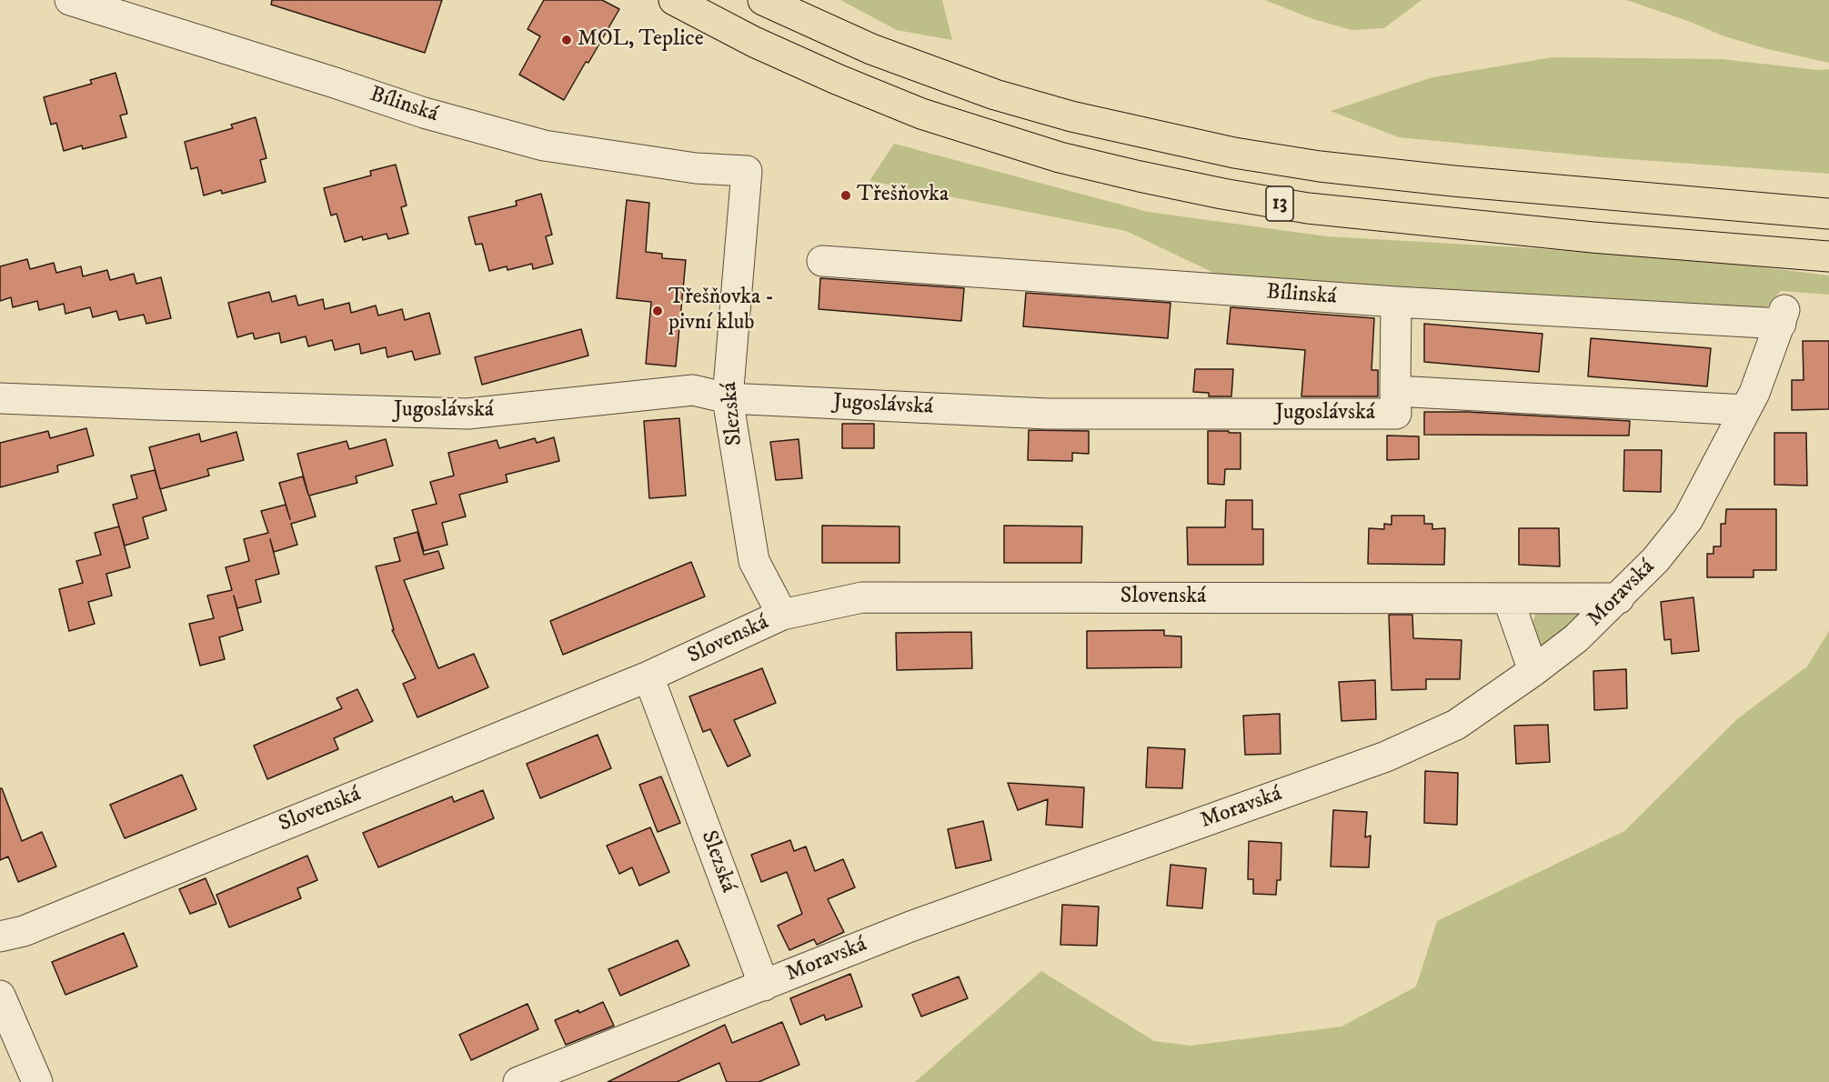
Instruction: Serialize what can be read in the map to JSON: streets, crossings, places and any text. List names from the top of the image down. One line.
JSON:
{"streets":{"highway":["13"],"street":["Bílinská","Jugoslávská","Slezská","Moravská","Slovenská"]},"crossings":[["Bílinská","Slezská"],["Bílinská","Moravská"],["Jugoslávská","Slezská"],["Jugoslávská","Moravská"],["Slezská","Moravská"],["Slezská","Slovenská"],["Moravská","Slovenská"]],"places":["MOL, Teplice","Třešňovka","Třešňovka - pivní klub"]}
